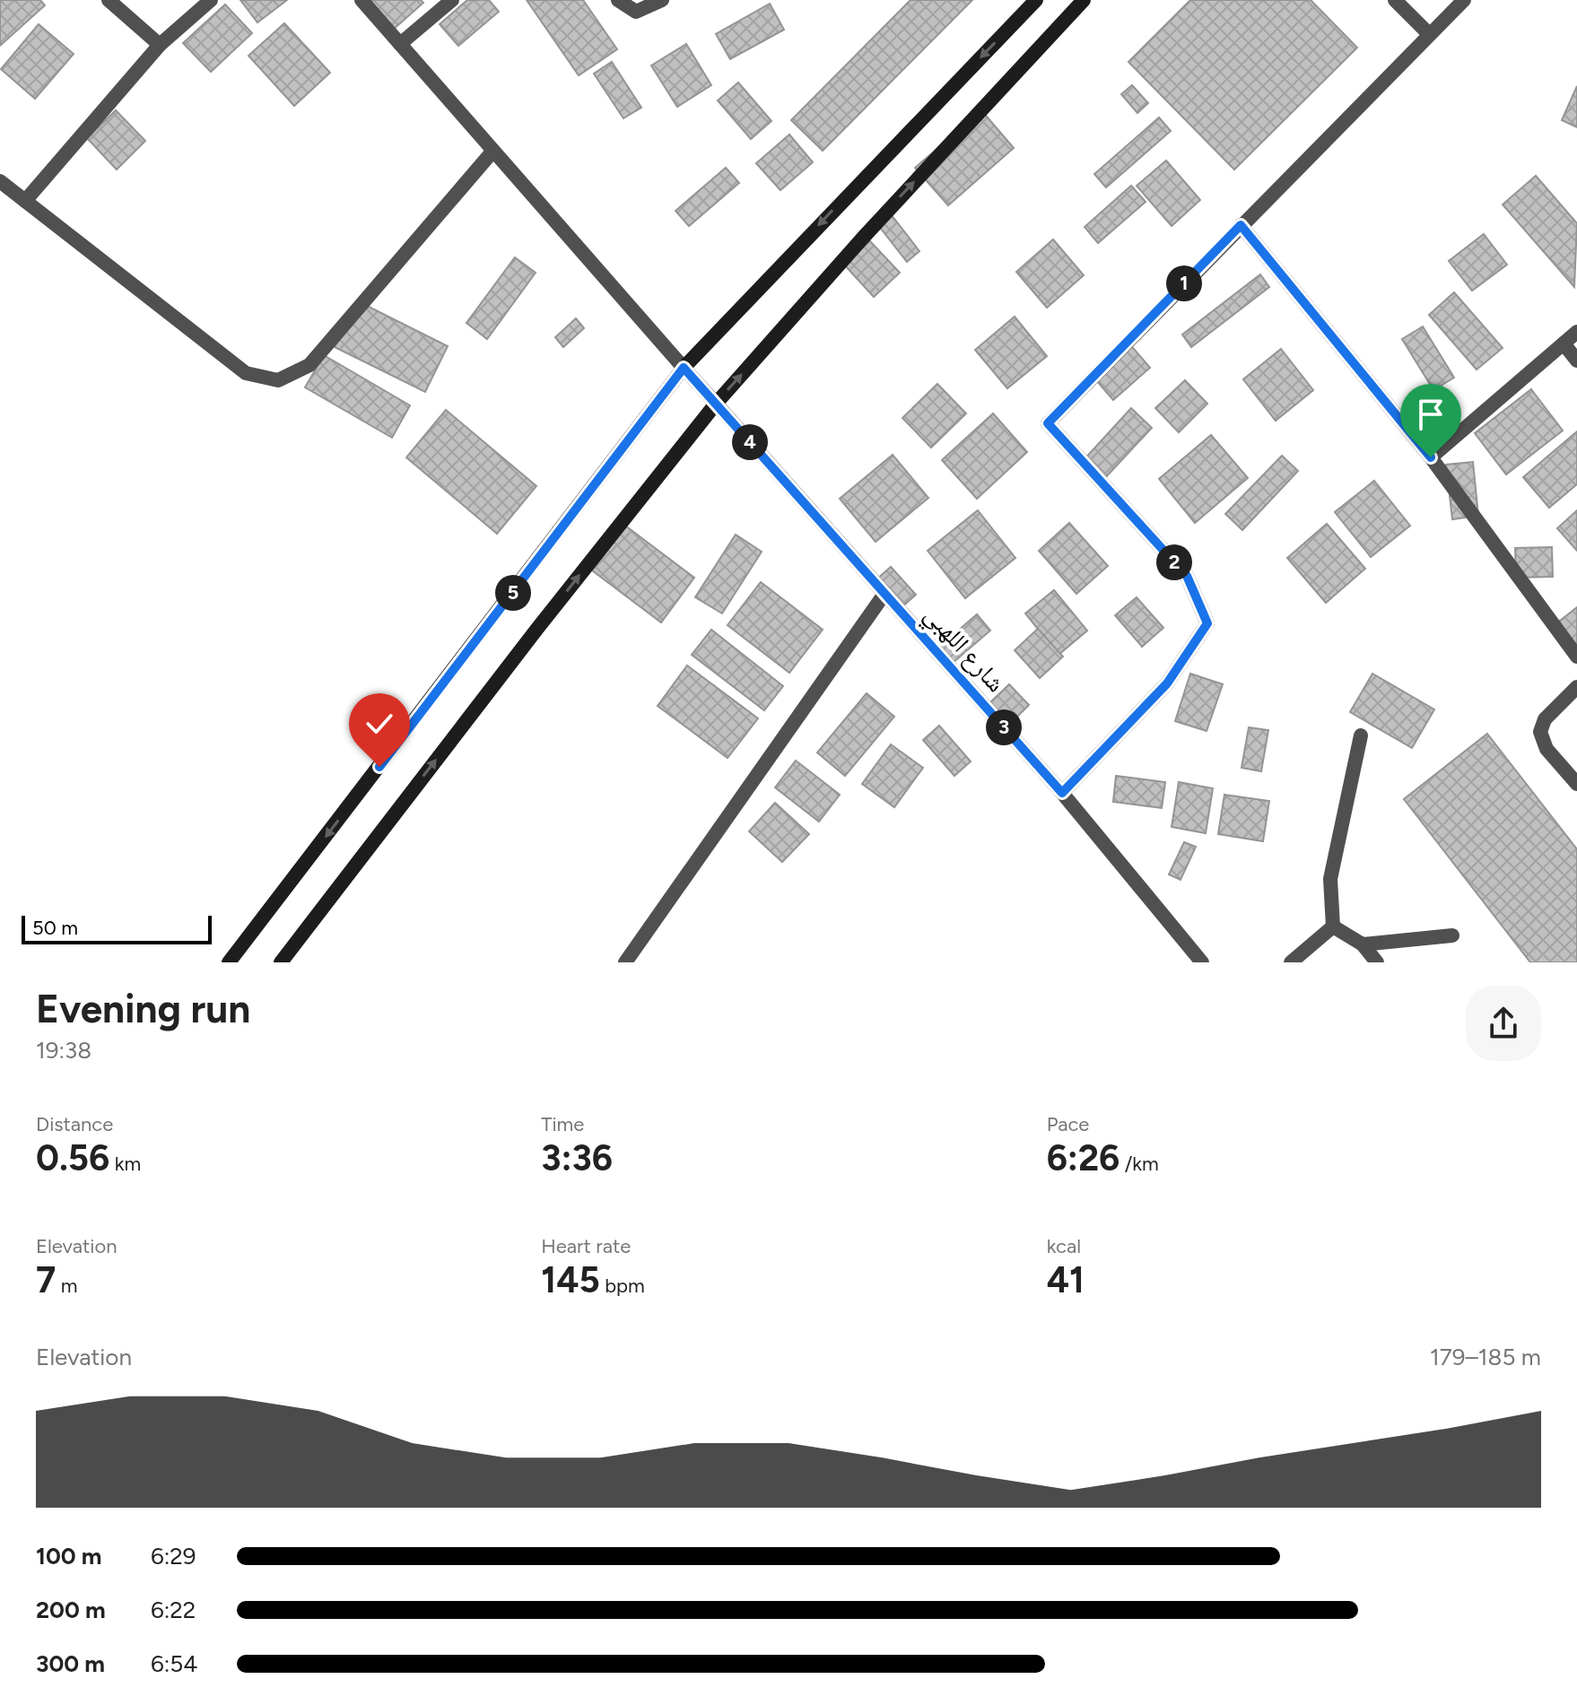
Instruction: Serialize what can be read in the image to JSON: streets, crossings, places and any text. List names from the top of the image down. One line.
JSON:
{"streets":{"street":["شارع اللهبي"]},"scale_bar":"50 m","page":{"pins":["1","4","2","5","3"],"scale":"50 m","heading":["Evening run","19:38"],"stats":[["Distance","0.56 km"],["Time","3:36"],["Pace","6:26 /km"],["Elevation","7 m"],["Heart rate","145 bpm"],["kcal","41"]],"chart":["Elevation","179–185 m"],"list":[{"name":"100 m","note":"6:29"},{"name":"200 m","note":"6:22"},{"name":"300 m","note":"6:54"}]}}
